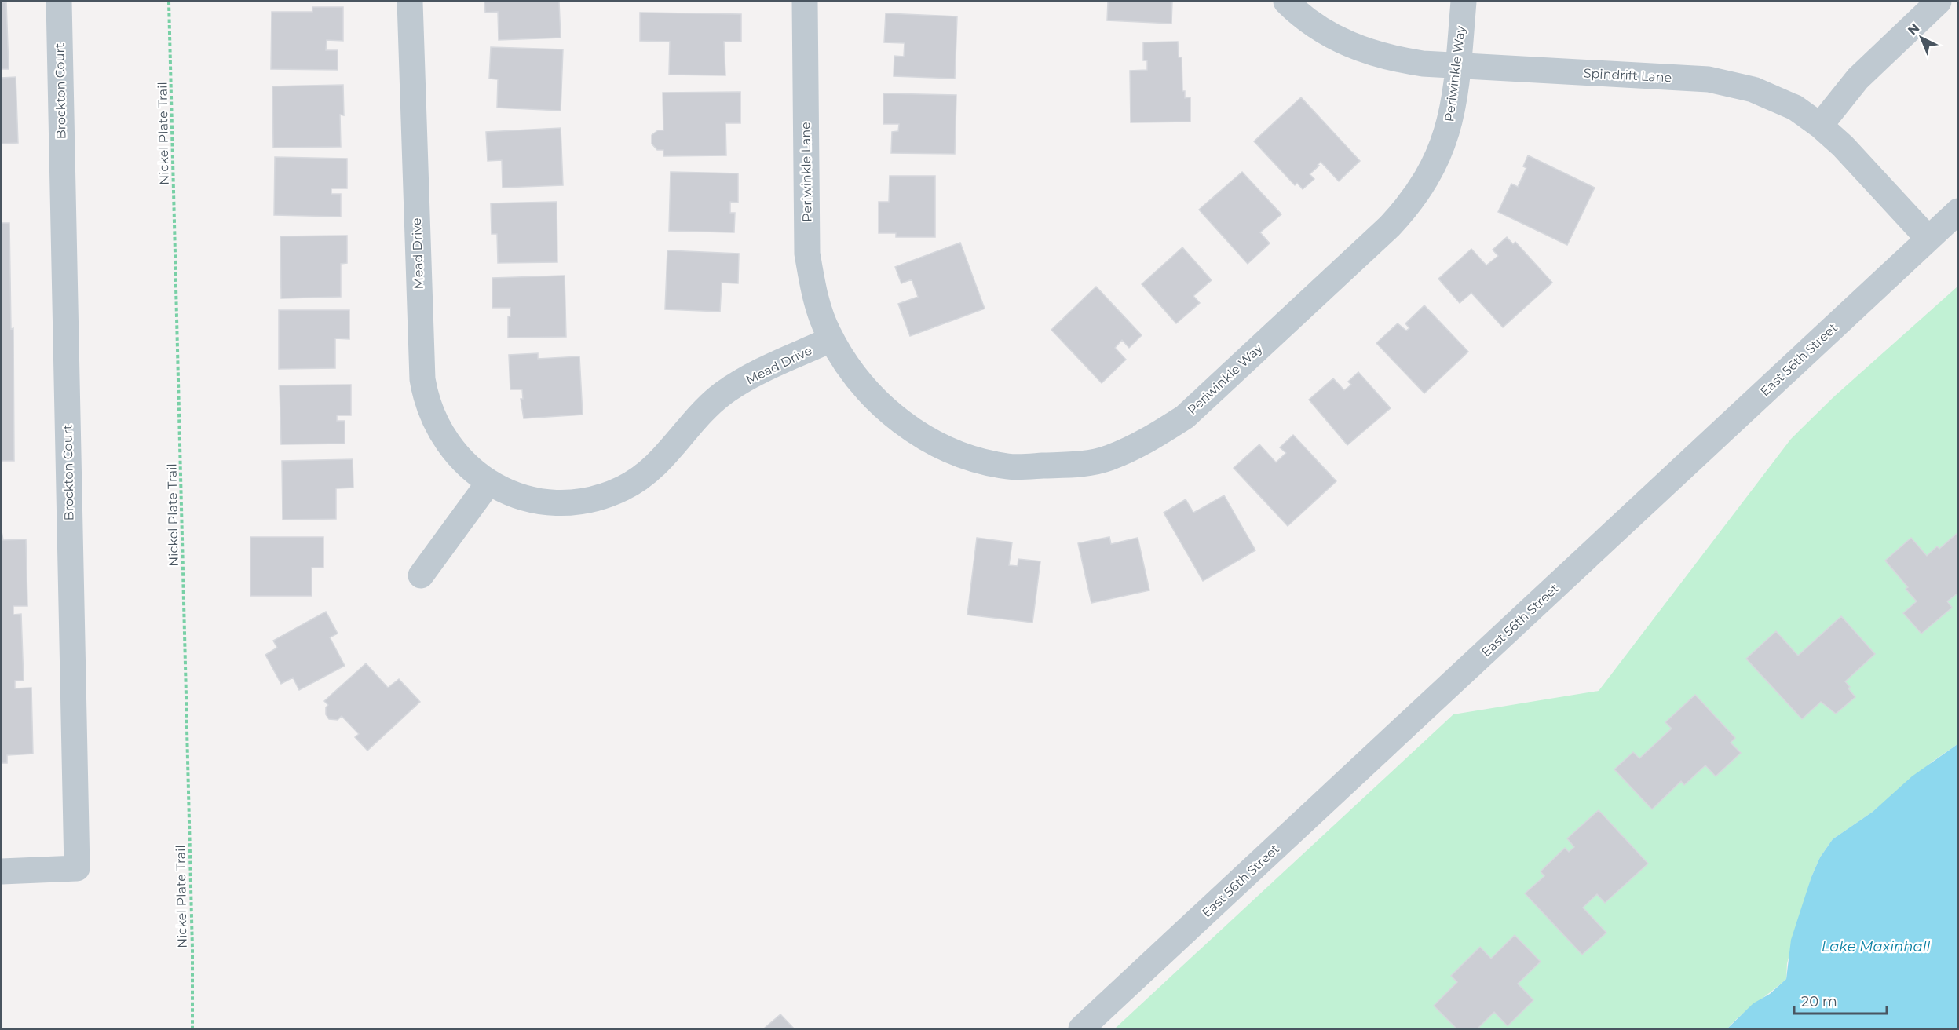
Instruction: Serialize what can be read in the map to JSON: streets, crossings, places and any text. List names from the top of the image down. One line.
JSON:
{"streets":{"street":["Periwinkle Way","Spindrift Lane","Brockton Court","Periwinkle Lane","Mead Drive","East 56th Street"],"path":["Nickel Plate Trail"]},"crossings":[["Periwinkle Way","Spindrift Lane"],["Periwinkle Way","Periwinkle Lane"],["Periwinkle Way","Mead Drive"],["Spindrift Lane","East 56th Street"],["Periwinkle Lane","Mead Drive"]],"water":["Lake Maxinhall"],"scale_bar":"20 m","north":"top left"}
